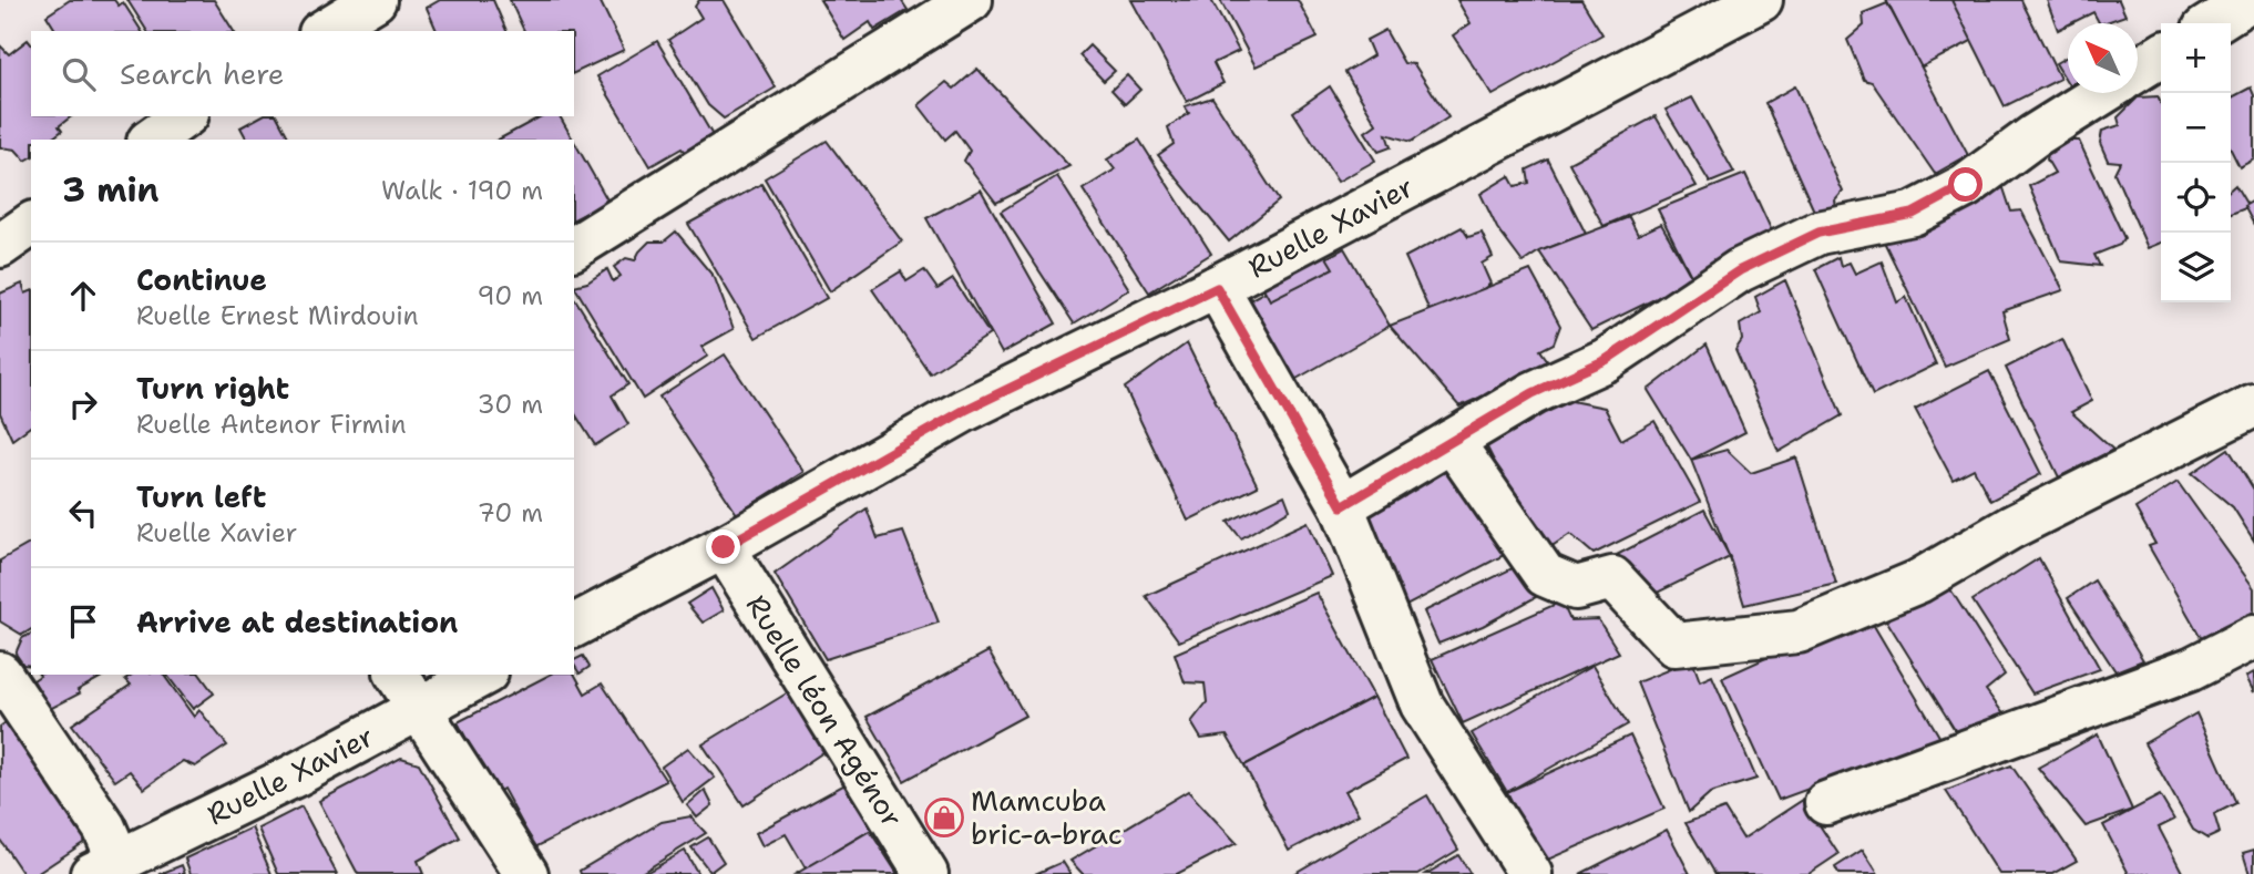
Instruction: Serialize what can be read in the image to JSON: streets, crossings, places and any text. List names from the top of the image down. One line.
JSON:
{"streets":{"street":["Ruelle Xavier","Ruelle léon Agénor"]},"crossings":[["Ruelle Xavier","Ruelle léon Agénor"]],"places":{"shop":["Mamcuba bric-a-brac"]},"north":"top left","page":{"map_buttons":["+","−"],"search":"Search here","heading":["3 min","Walk · 190 m"],"list":[["Continue","Ruelle Ernest Mirdouin","90 m"],["Turn right","Ruelle Antenor Firmin","30 m"],["Turn left","Ruelle Xavier","70 m"],"Arrive at destination"]}}
